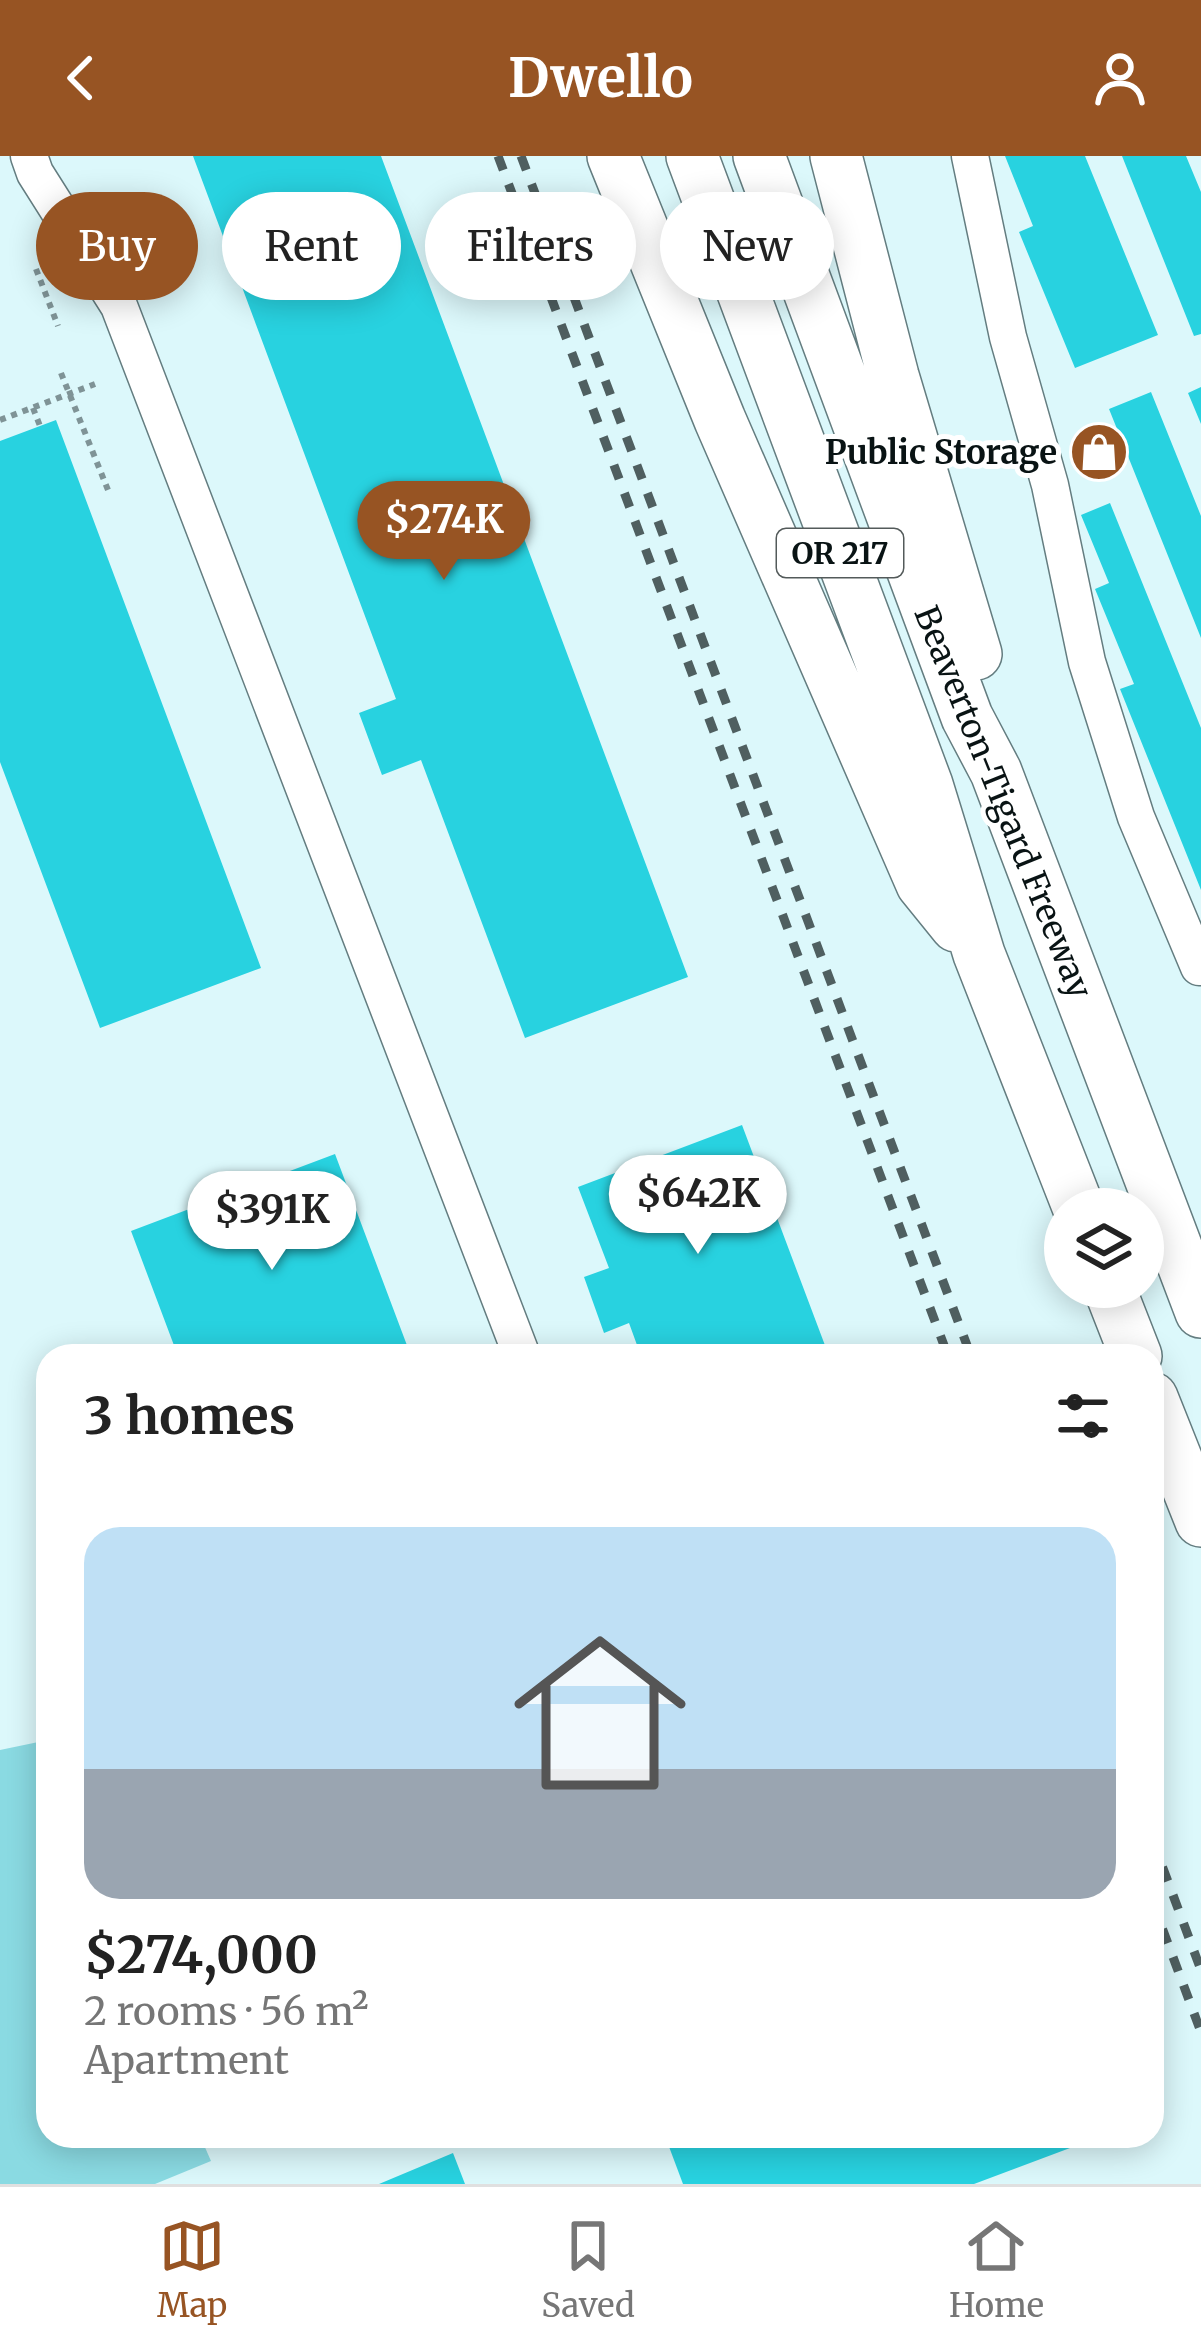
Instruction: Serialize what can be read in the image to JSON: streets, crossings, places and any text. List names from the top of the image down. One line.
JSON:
{"streets":{"highway":["OR 217","Beaverton-Tigard Freeway"]},"places":{"shop":["Public Storage"]},"page":{"header":"Dwello","chip":["Buy","Rent","Filters","New"],"price":["$274K","$642K","$391K"],"heading":"3 homes","list":[{"name":"$274,000","note":"2 rooms · 56 m² · Apartment"}],"tabs":["Map","Saved","Home"]}}
